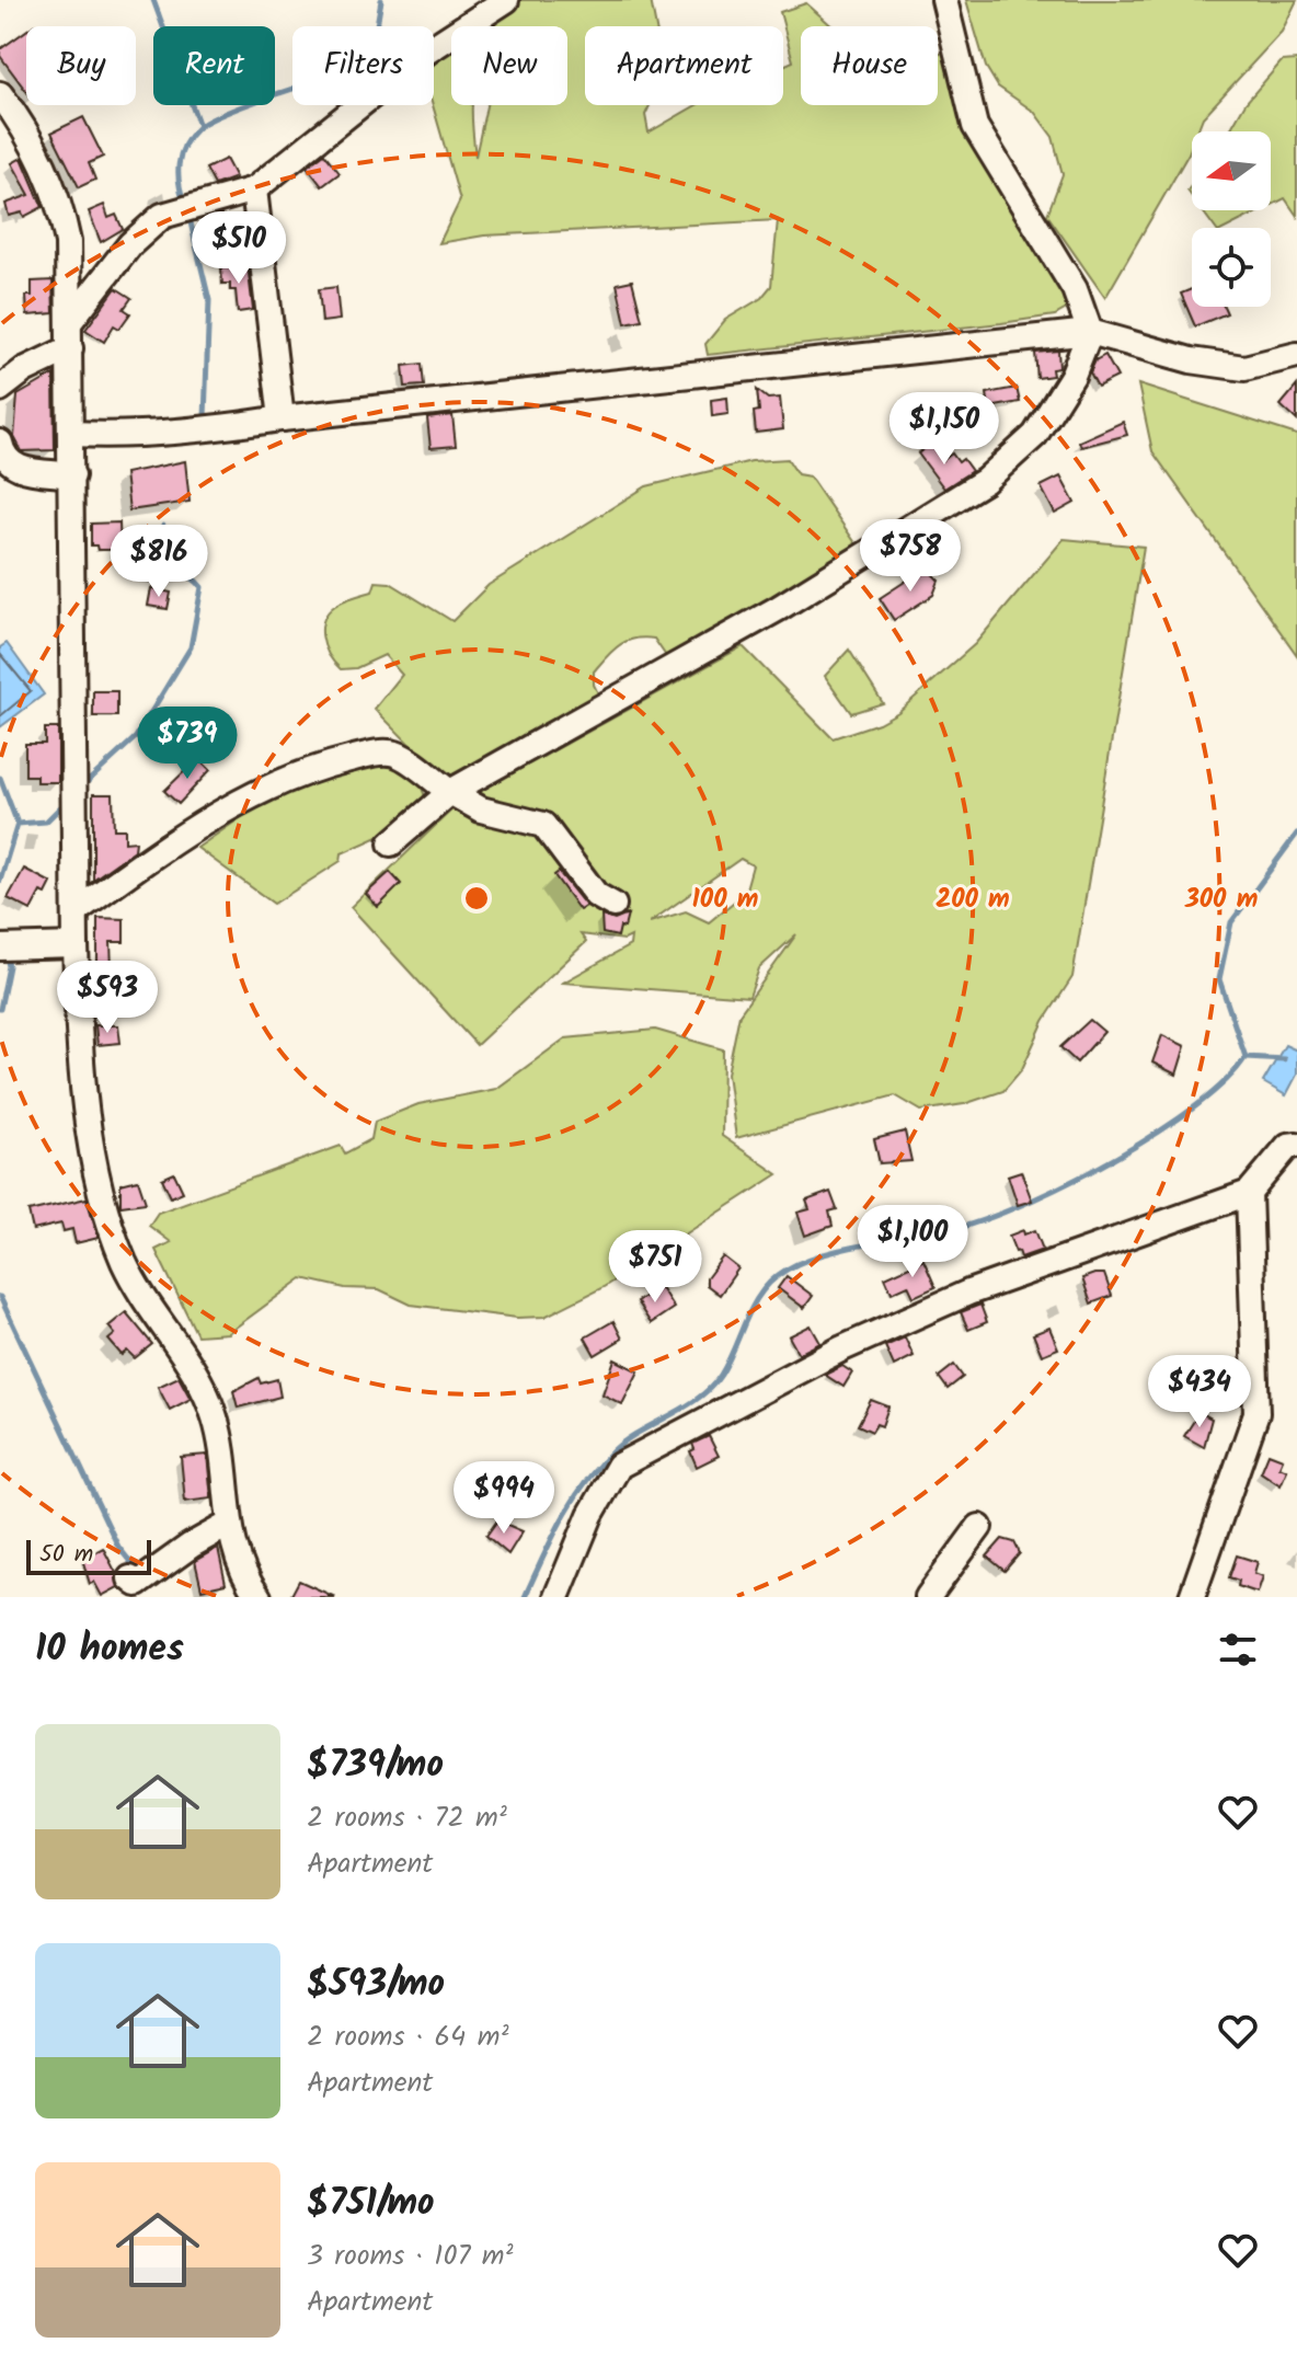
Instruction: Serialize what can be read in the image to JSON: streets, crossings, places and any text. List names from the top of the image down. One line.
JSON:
{"scale_bar":"50 m","north":"left","page":{"chip":["Buy","Rent","Filters","New","Apartment","House"],"price":["$510","$1,150","$758","$816","$739","$593","$1,100","$751","$434","$994"],"scale":"50 m","heading":"10 homes","list":[{"name":"$739/mo","note":"2 rooms · 72 m² · Apartment"},{"name":"$593/mo","note":"2 rooms · 64 m² · Apartment"},{"name":"$751/mo","note":"3 rooms · 107 m² · Apartment"}]},"rings":["100 m","200 m","300 m"]}
